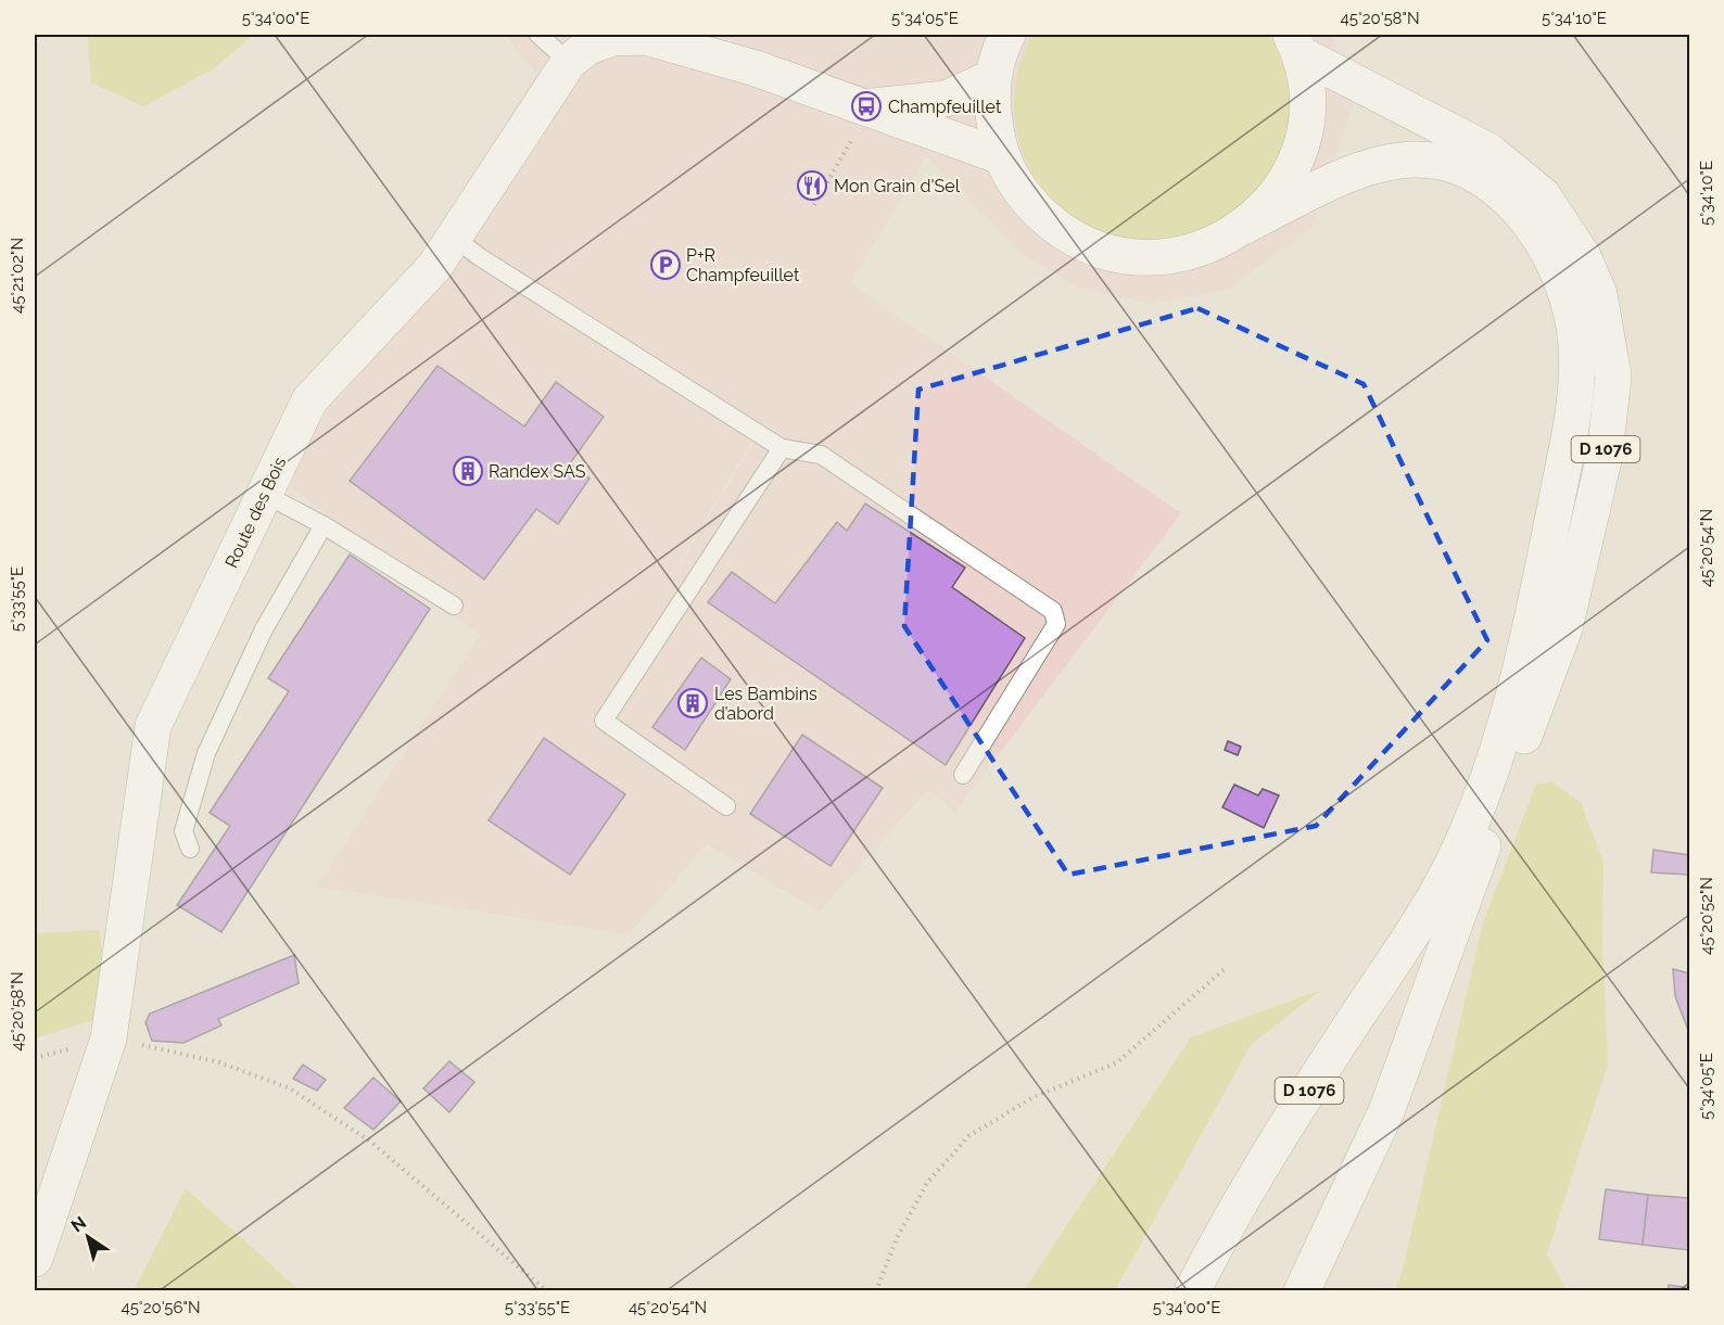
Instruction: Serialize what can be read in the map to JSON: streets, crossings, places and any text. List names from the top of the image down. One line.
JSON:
{"streets":{"main road":["D 1076","Route des Bois"]},"places":{"bus stop":["Champfeuillet"],"restaurant":["Mon Grain d'Sel"],"parking":["P+R Champfeuillet"],"building":["Randex SAS","Les Bambins d’abord"]},"north":"top left","coordinates":["5°34'00\"E","5°34'05\"E","45°20'58\"N","5°34'10\"E","45°21'02\"N","45°20'54\"N","5°33'55\"E","45°20'52\"N","45°20'56\"N"]}
